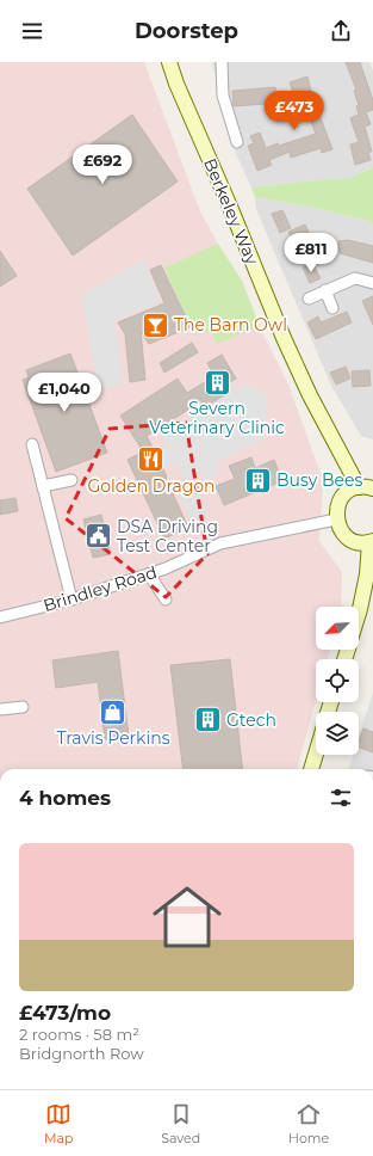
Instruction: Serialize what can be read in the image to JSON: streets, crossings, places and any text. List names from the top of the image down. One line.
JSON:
{"streets":{"main road":["Berkeley Way"],"street":["Brindley Road"]},"places":{"bar":["The Barn Owl"],"building":["Severn Veterinary Clinic","Busy Bees","Gtech"],"restaurant":["Golden Dragon"],"public building":["DSA Driving Test Center"],"shop":["Travis Perkins"]},"north":"bottom left","page":{"header":"Doorstep","price":["£473","£692","£811","£1,040"],"heading":"4 homes","list":[{"name":"£473/mo","note":"2 rooms · 58 m² · Bridgnorth Row"}],"tabs":["Map","Saved","Home"]}}
